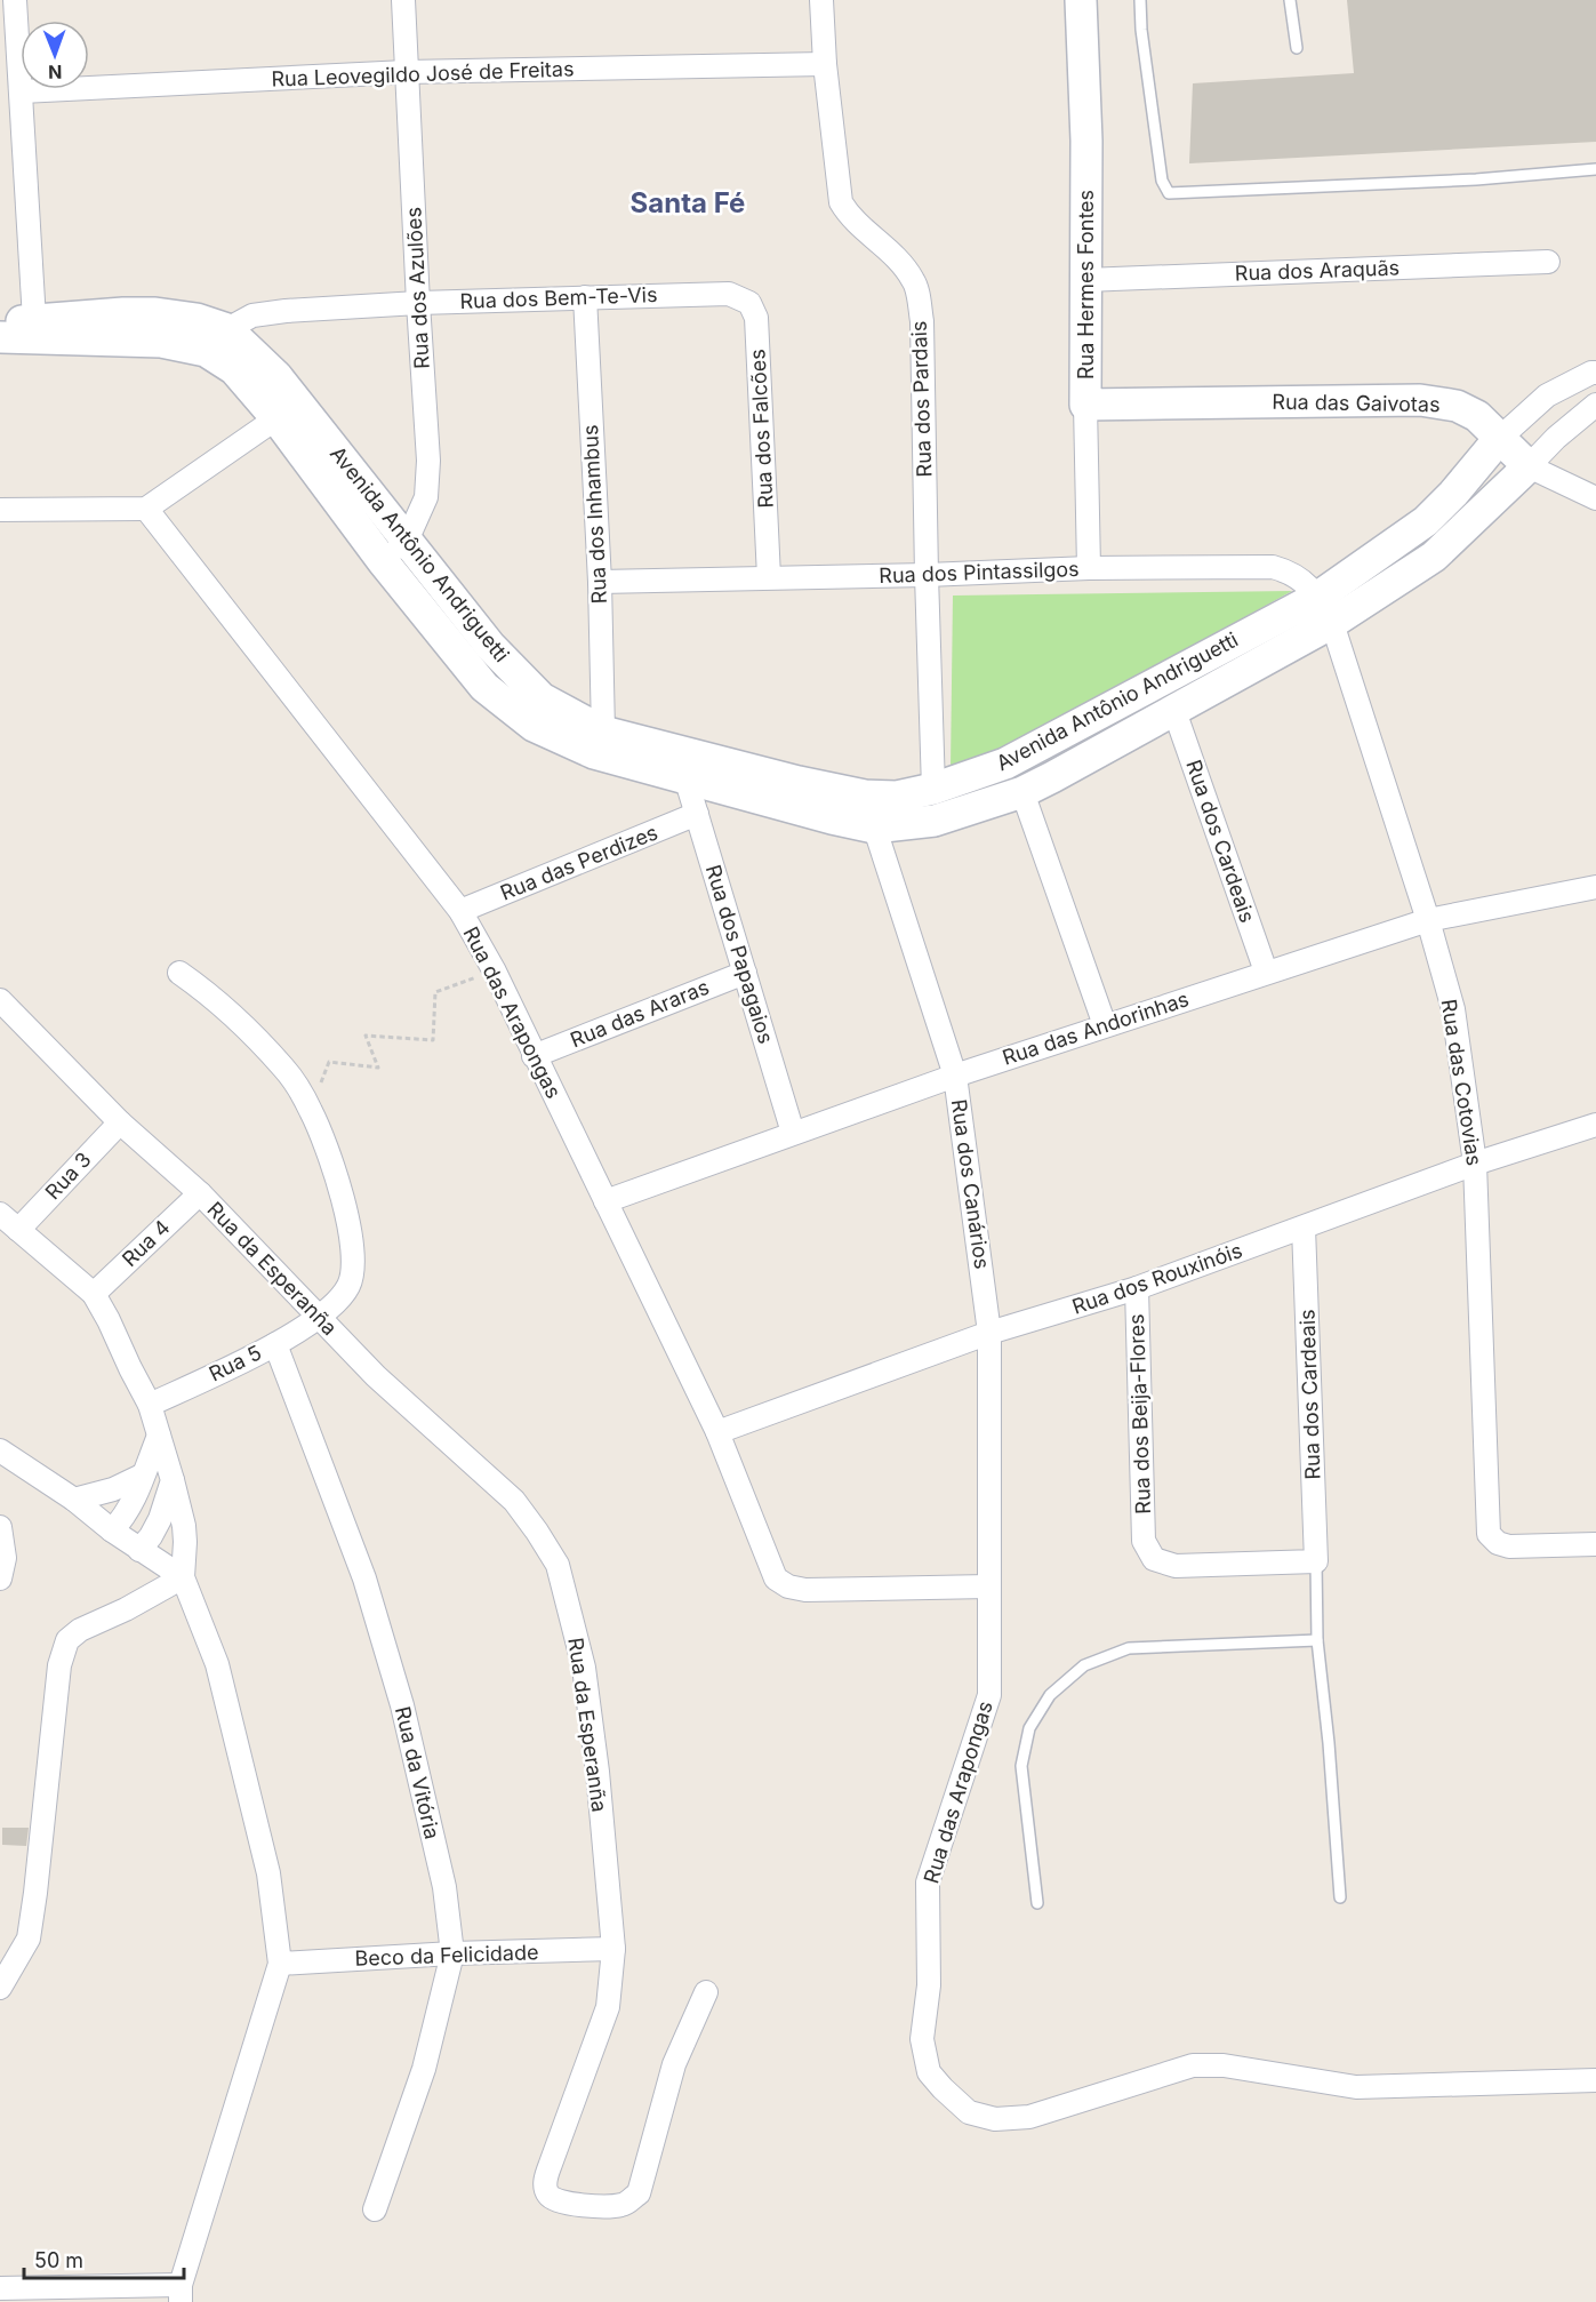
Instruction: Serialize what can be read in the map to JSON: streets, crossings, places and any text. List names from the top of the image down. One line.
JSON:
{"streets":{"street":["Rua Leovegildo José de Freitas","Rua dos Araquãs","Rua Hermes Fontes","Rua dos Azulões","Rua dos Bem-Te-Vis","Rua dos Pardais","Rua das Gaivotas","Rua dos Falcões","Rua dos Inhambus","Avenida Antônio Andriguetti","Rua dos Pintassilgos","Rua dos Cardeais","Rua das Perdizes","Rua dos Papagaios","Rua das Arapongas","Rua das Araras","Rua das Andorinhas","Rua das Cotovias","Rua 3","Rua dos Canários","Rua 4","Rua da Esperanña","Rua dos Rouxinóis","Rua 5","Rua dos Beija-Flores","Rua da Vitória","Beco da Felicidade"]},"crossings":[["Rua Leovegildo José de Freitas","Rua dos Azulões"],["Rua Leovegildo José de Freitas","Rua dos Pardais"],["Rua dos Araquãs","Rua Hermes Fontes"],["Rua Hermes Fontes","Rua das Gaivotas"],["Rua Hermes Fontes","Rua dos Pintassilgos"],["Rua dos Azulões","Rua dos Bem-Te-Vis"],["Rua dos Azulões","Avenida Antônio Andriguetti"],["Rua dos Bem-Te-Vis","Rua dos Falcões"],["Rua dos Bem-Te-Vis","Rua dos Inhambus"],["Rua dos Bem-Te-Vis","Avenida Antônio Andriguetti"],["Rua dos Pardais","Avenida Antônio Andriguetti"],["Rua dos Pardais","Rua dos Pintassilgos"],["Rua das Gaivotas","Avenida Antônio Andriguetti"],["Rua dos Falcões","Rua dos Pintassilgos"],["Rua dos Inhambus","Avenida Antônio Andriguetti"],["Rua dos Inhambus","Rua dos Pintassilgos"],["Avenida Antônio Andriguetti","Rua dos Pintassilgos"],["Avenida Antônio Andriguetti","Rua dos Cardeais"],["Avenida Antônio Andriguetti","Rua dos Papagaios"],["Avenida Antônio Andriguetti","Rua das Cotovias"],["Avenida Antônio Andriguetti","Rua dos Canários"],["Rua dos Pintassilgos","Rua das Cotovias"],["Rua dos Cardeais","Rua das Andorinhas"],["Rua dos Cardeais","Rua dos Rouxinóis"],["Rua dos Cardeais","Rua dos Beija-Flores"],["Rua das Perdizes","Rua dos Papagaios"],["Rua das Perdizes","Rua das Arapongas"],["Rua dos Papagaios","Rua das Araras"],["Rua dos Papagaios","Rua das Andorinhas"],["Rua das Arapongas","Rua das Araras"],["Rua das Arapongas","Rua das Andorinhas"],["Rua das Arapongas","Rua dos Canários"],["Rua das Arapongas","Rua dos Rouxinóis"],["Rua das Andorinhas","Rua das Cotovias"],["Rua das Andorinhas","Rua dos Canários"],["Rua das Cotovias","Rua dos Rouxinóis"],["Rua 3","Rua da Esperanña"],["Rua dos Canários","Rua dos Rouxinóis"],["Rua 4","Rua da Esperanña"],["Rua da Esperanña","Rua 5"],["Rua da Esperanña","Beco da Felicidade"],["Rua dos Rouxinóis","Rua dos Beija-Flores"],["Rua 5","Rua da Vitória"],["Rua da Vitória","Beco da Felicidade"]],"districts":["Santa Fé"],"scale_bar":"50 m","north":"bottom"}
